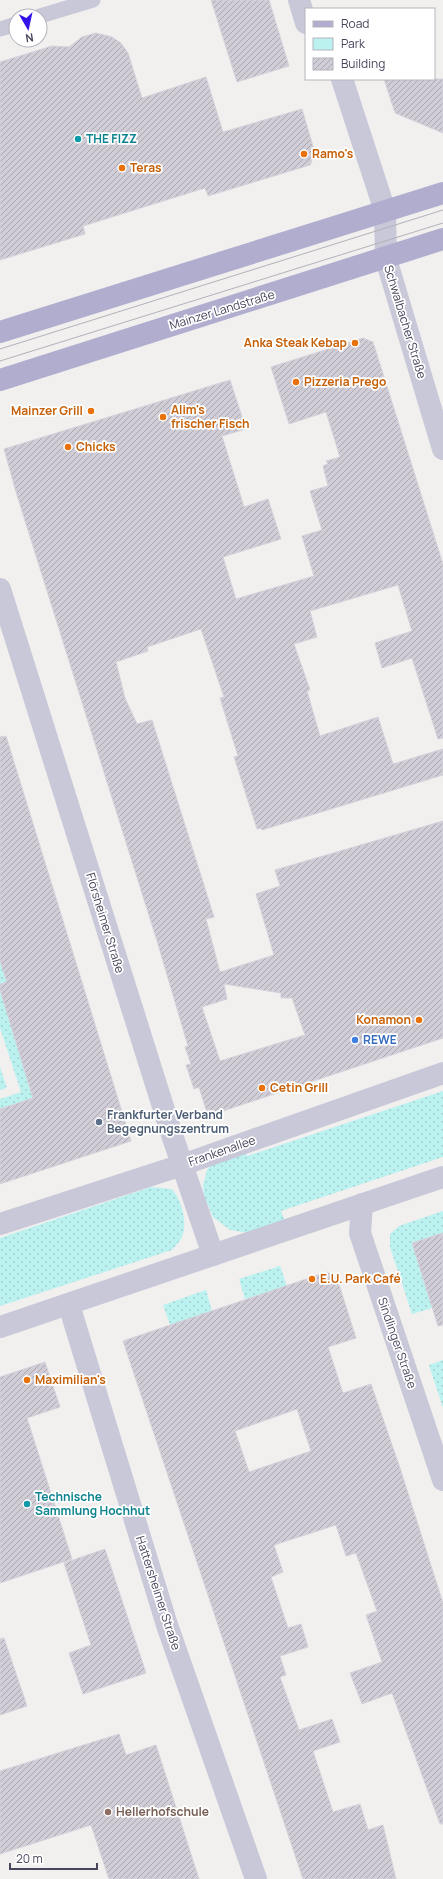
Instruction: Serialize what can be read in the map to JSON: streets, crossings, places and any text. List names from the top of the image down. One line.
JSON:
{"streets":{"main road":["Mainzer Landstraße"],"street":["Schwalbacher Straße","Flörsheimer Straße","Frankenallee","Sindlinger Straße","Hattersheimer Straße"]},"crossings":[["Mainzer Landstraße","Schwalbacher Straße"],["Flörsheimer Straße","Frankenallee"]],"places":["THE FIZZ","Ramo's","Teras","Anka Steak Kebap","Pizzeria Prego","Mainzer Grill","Alim's frischer Fisch","Chicks","Konamon","REWE","Cetin Grill","Frankfurter Verband Begegnungszentrum","E.U. Park Café","Maximilian's","Technische Sammlung Hochhut","Hellerhofschule"],"legend":["Road","Park","Building"],"scale_bar":"20 m","north":"bottom"}
